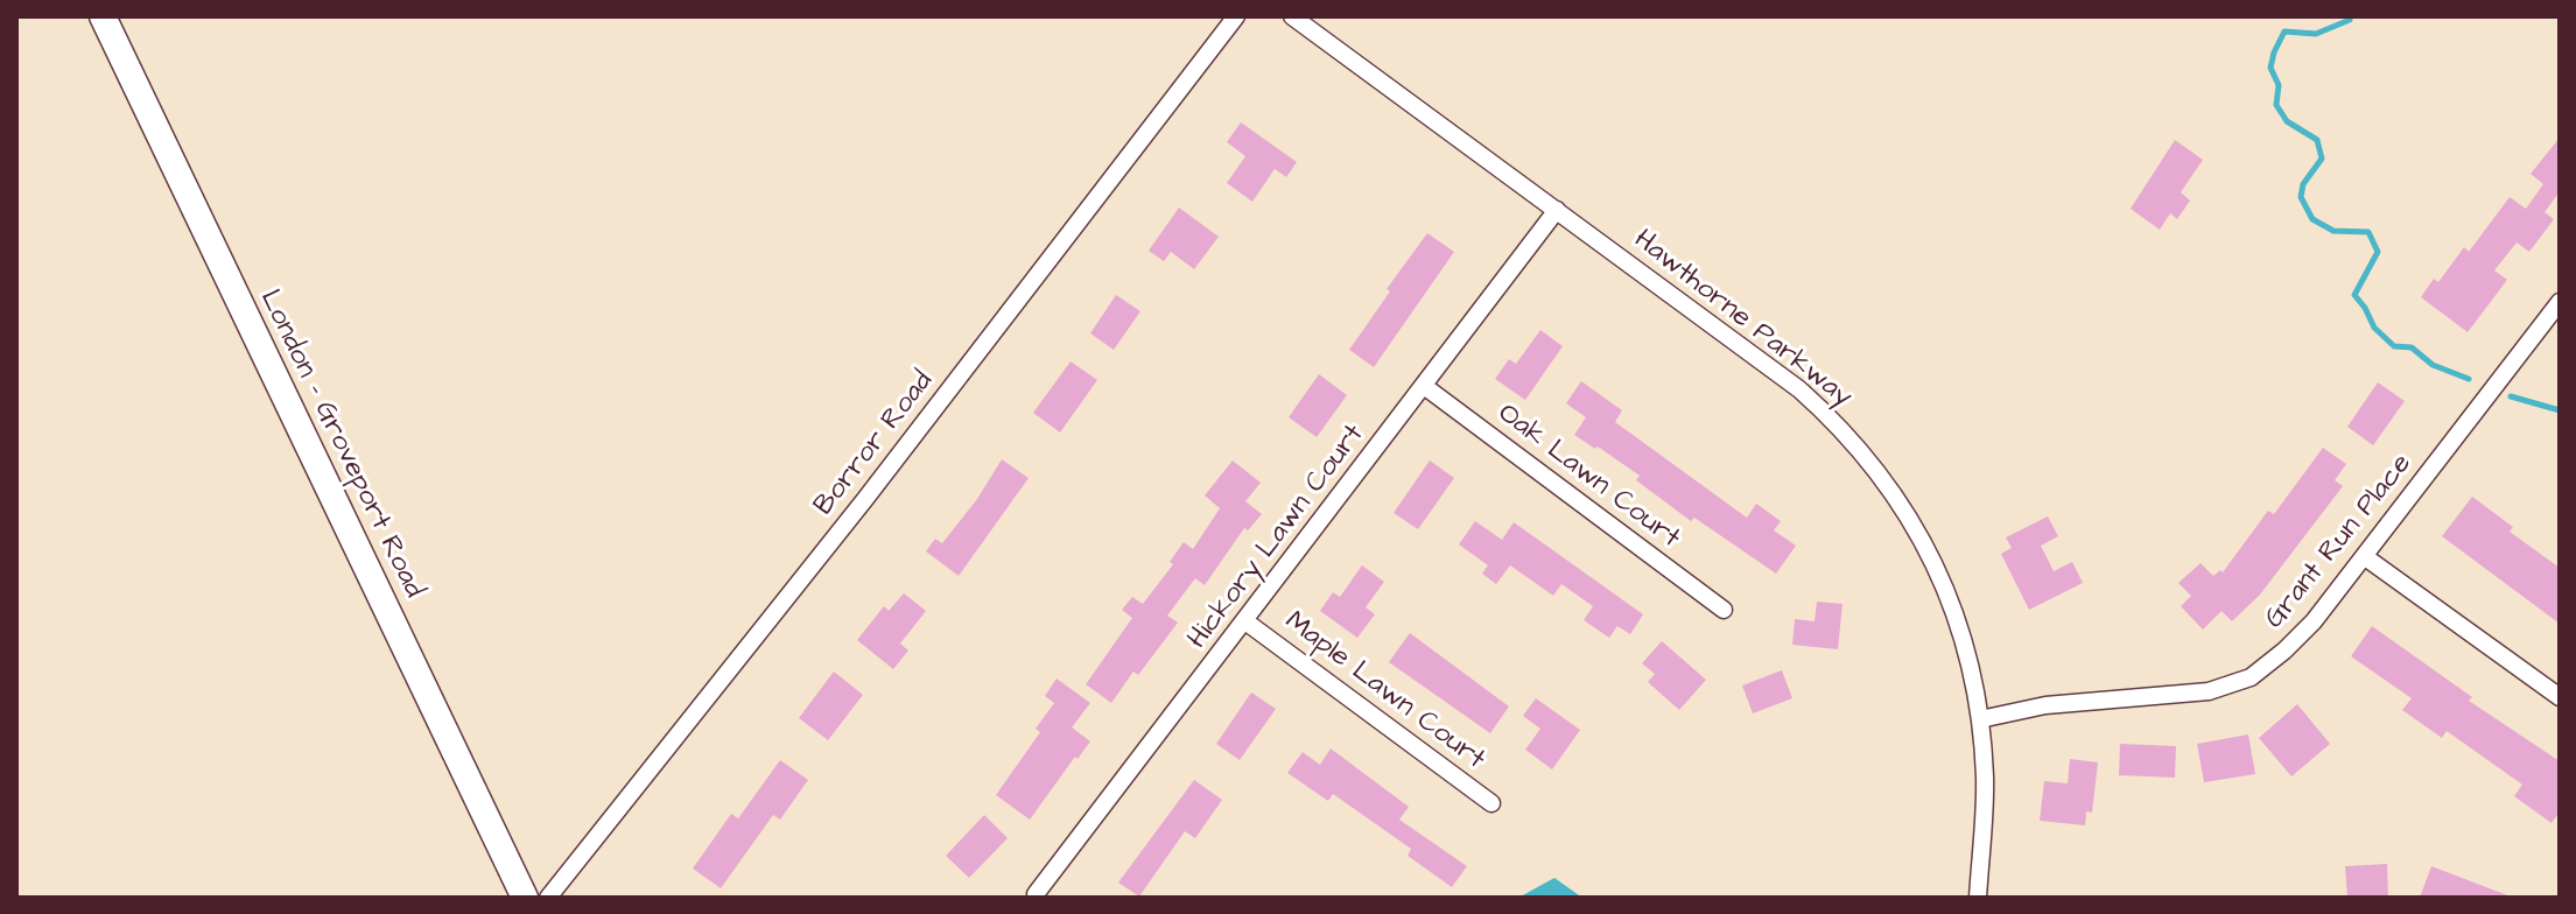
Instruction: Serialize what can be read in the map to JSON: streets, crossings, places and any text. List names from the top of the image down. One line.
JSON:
{"streets":{"main road":["London - Groveport Road"],"street":["Hawthorne Parkway","Borror Road","Oak Lawn Court","Hickory Lawn Court","Grant Run Place","Maple Lawn Court"]},"crossings":[["Hawthorne Parkway","Hickory Lawn Court"],["Hawthorne Parkway","Grant Run Place"],["Oak Lawn Court","Hickory Lawn Court"],["Hickory Lawn Court","Maple Lawn Court"]]}
